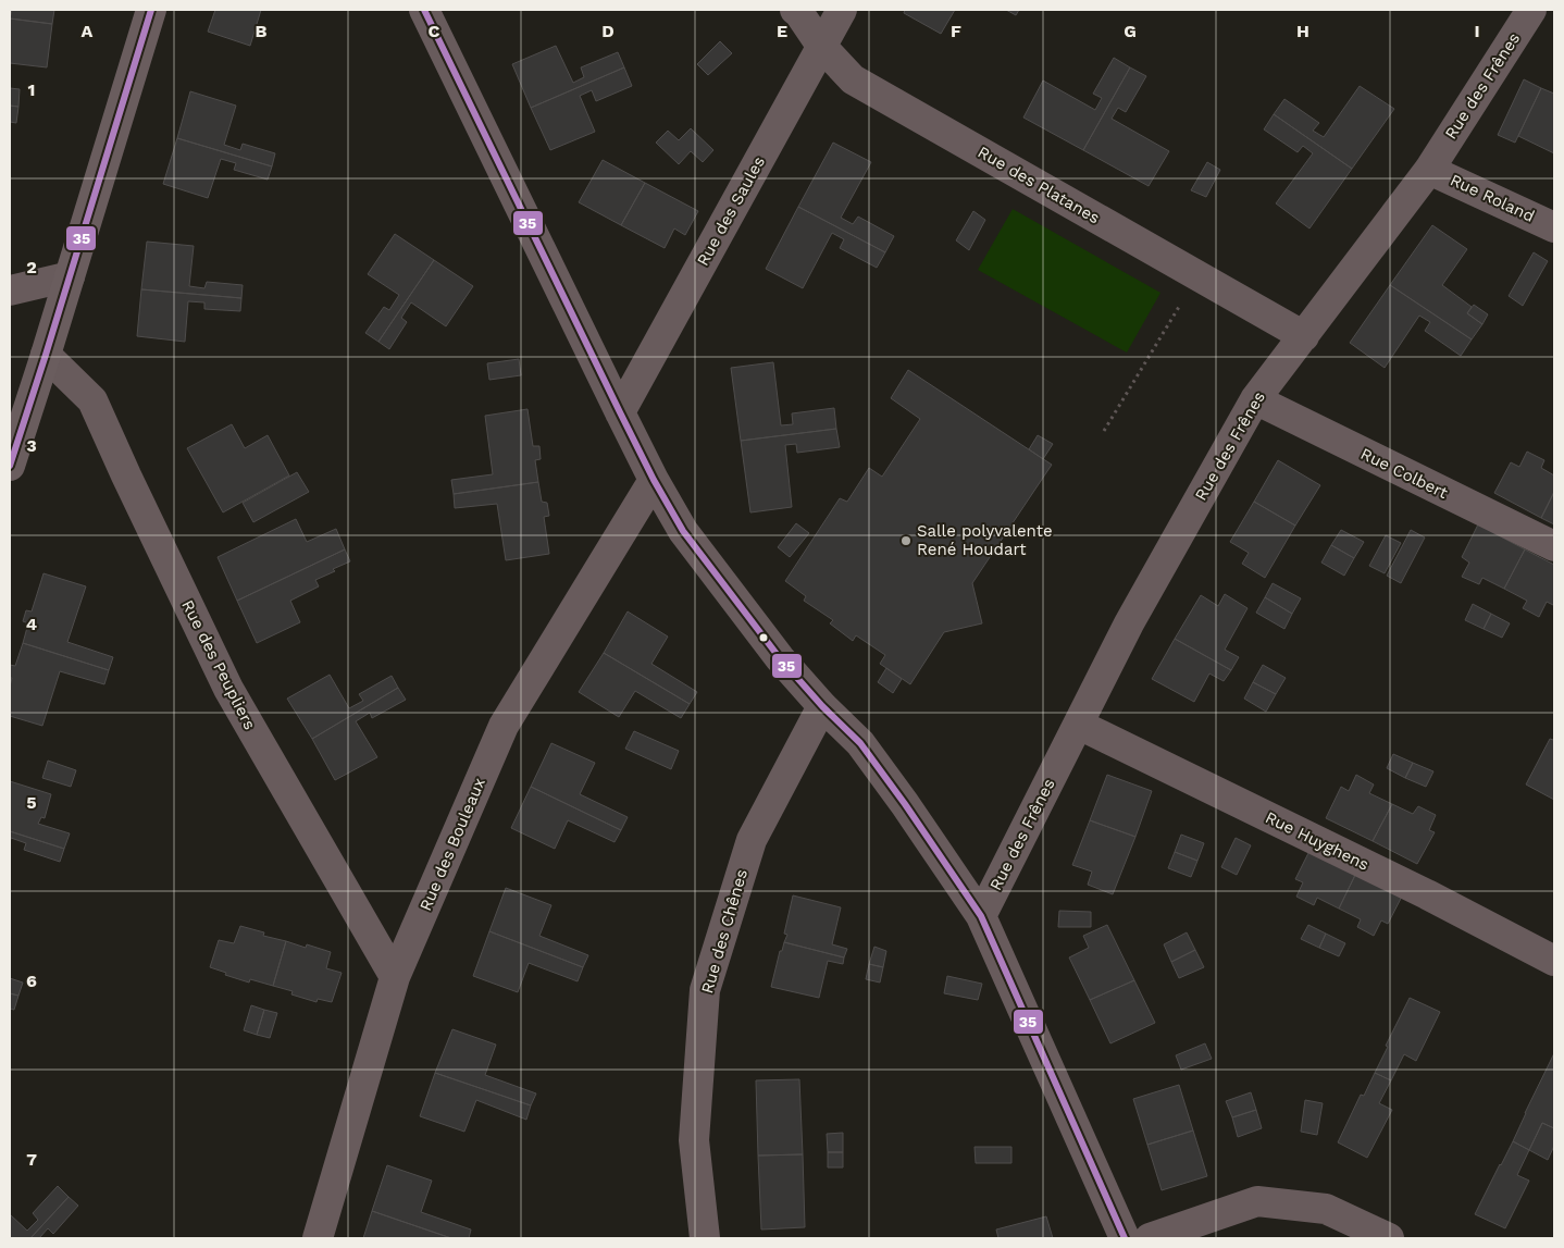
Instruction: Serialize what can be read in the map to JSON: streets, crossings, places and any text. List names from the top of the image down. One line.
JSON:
{"streets":{"street":["Rue des Frênes","Rue des Platanes","Rue Roland","Rue des Saules","Rue Colbert","Rue des Peupliers","Rue Huyghens","Rue des Bouleaux","Rue des Chênes"]},"crossings":[["Rue des Frênes","Rue des Platanes"],["Rue des Frênes","Rue Roland"],["Rue des Frênes","Rue Colbert"],["Rue des Frênes","Rue Huyghens"],["Rue des Platanes","Rue des Saules"],["Rue des Peupliers","Rue des Bouleaux"]],"places":["Salle polyvalente René Houdart"],"lines":["transit line 35"],"grid":{"columns":["A","B","C","D","E","F","G","H","I"],"rows":["1","2","3","4","5","6","7"]}}
